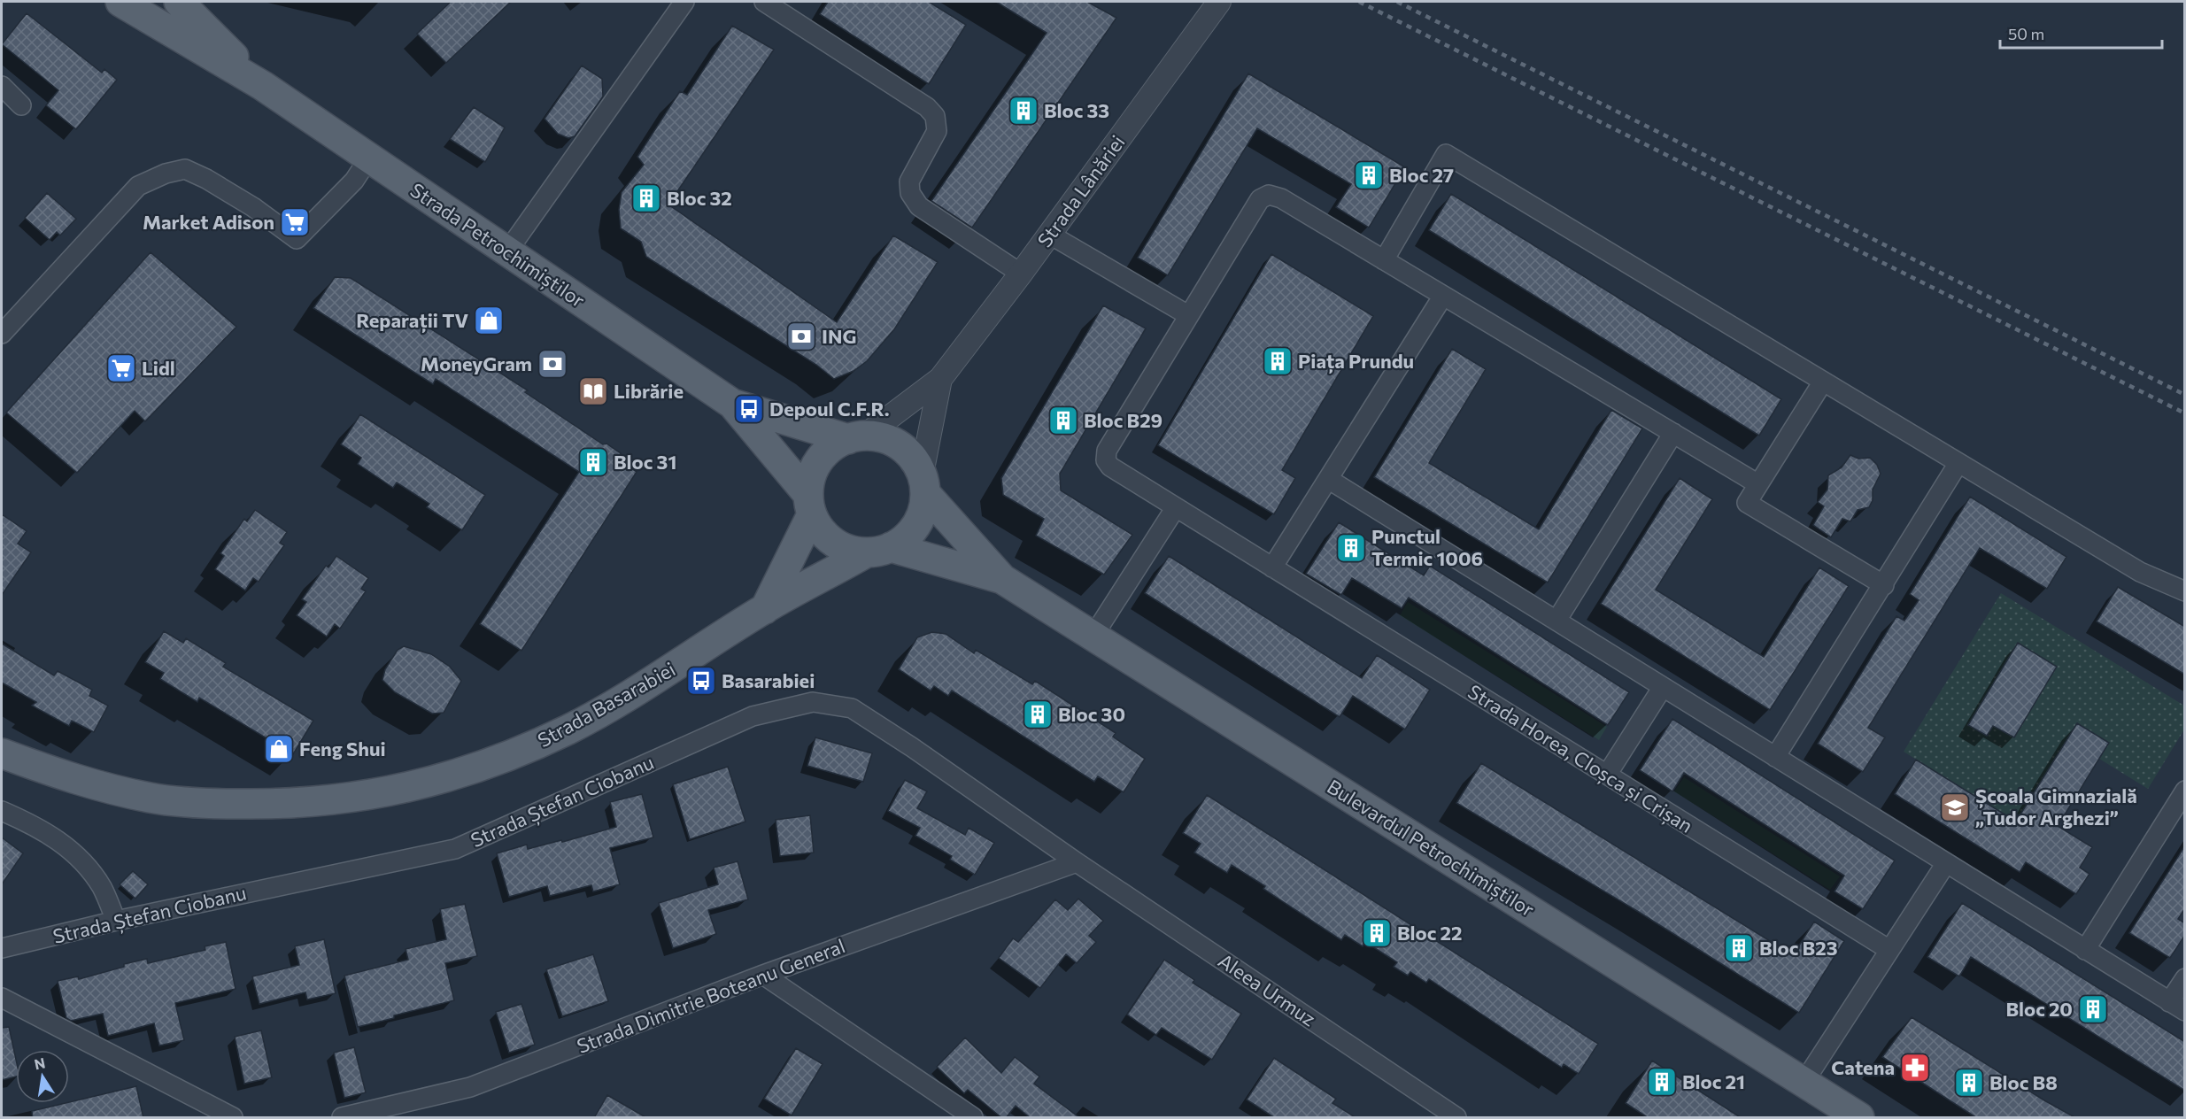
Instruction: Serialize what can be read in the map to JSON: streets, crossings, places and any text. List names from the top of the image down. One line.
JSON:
{"streets":{"main road":["Strada Petrochimiștilor","Strada Basarabiei","Bulevardul Petrochimiștilor"],"street":["Strada Lânăriei","Strada Horea, Cloșca și Crișan","Strada Ștefan Ciobanu","Aleea Urmuz","Strada Dimitrie Boteanu General"]},"crossings":[["Strada Petrochimiștilor","Strada Basarabiei"],["Strada Petrochimiștilor","Bulevardul Petrochimiștilor"],["Strada Basarabiei","Bulevardul Petrochimiștilor"],["Strada Ștefan Ciobanu","Aleea Urmuz"],["Strada Ștefan Ciobanu","Strada Dimitrie Boteanu General"],["Aleea Urmuz","Strada Dimitrie Boteanu General"]],"places":{"building":["Bloc 33","Bloc 27","Bloc 32","Piața Prundu","Bloc B29","Bloc 31","Punctul Termic 1006","Bloc 30","Bloc 22","Bloc B23","Bloc 20","Bloc 21","Bloc B8"],"supermarket":["Market Adison","Lidl"],"shop":["Reparații TV","Feng Shui"],"bank":["ING","MoneyGram"],"library":["Librărie"],"bus stop":["Depoul C.F.R.","Basarabiei"],"school or university":["Școala Gimnazială „Tudor Arghezi”"],"pharmacy":["Catena"]},"scale_bar":"50 m","north":"top"}
